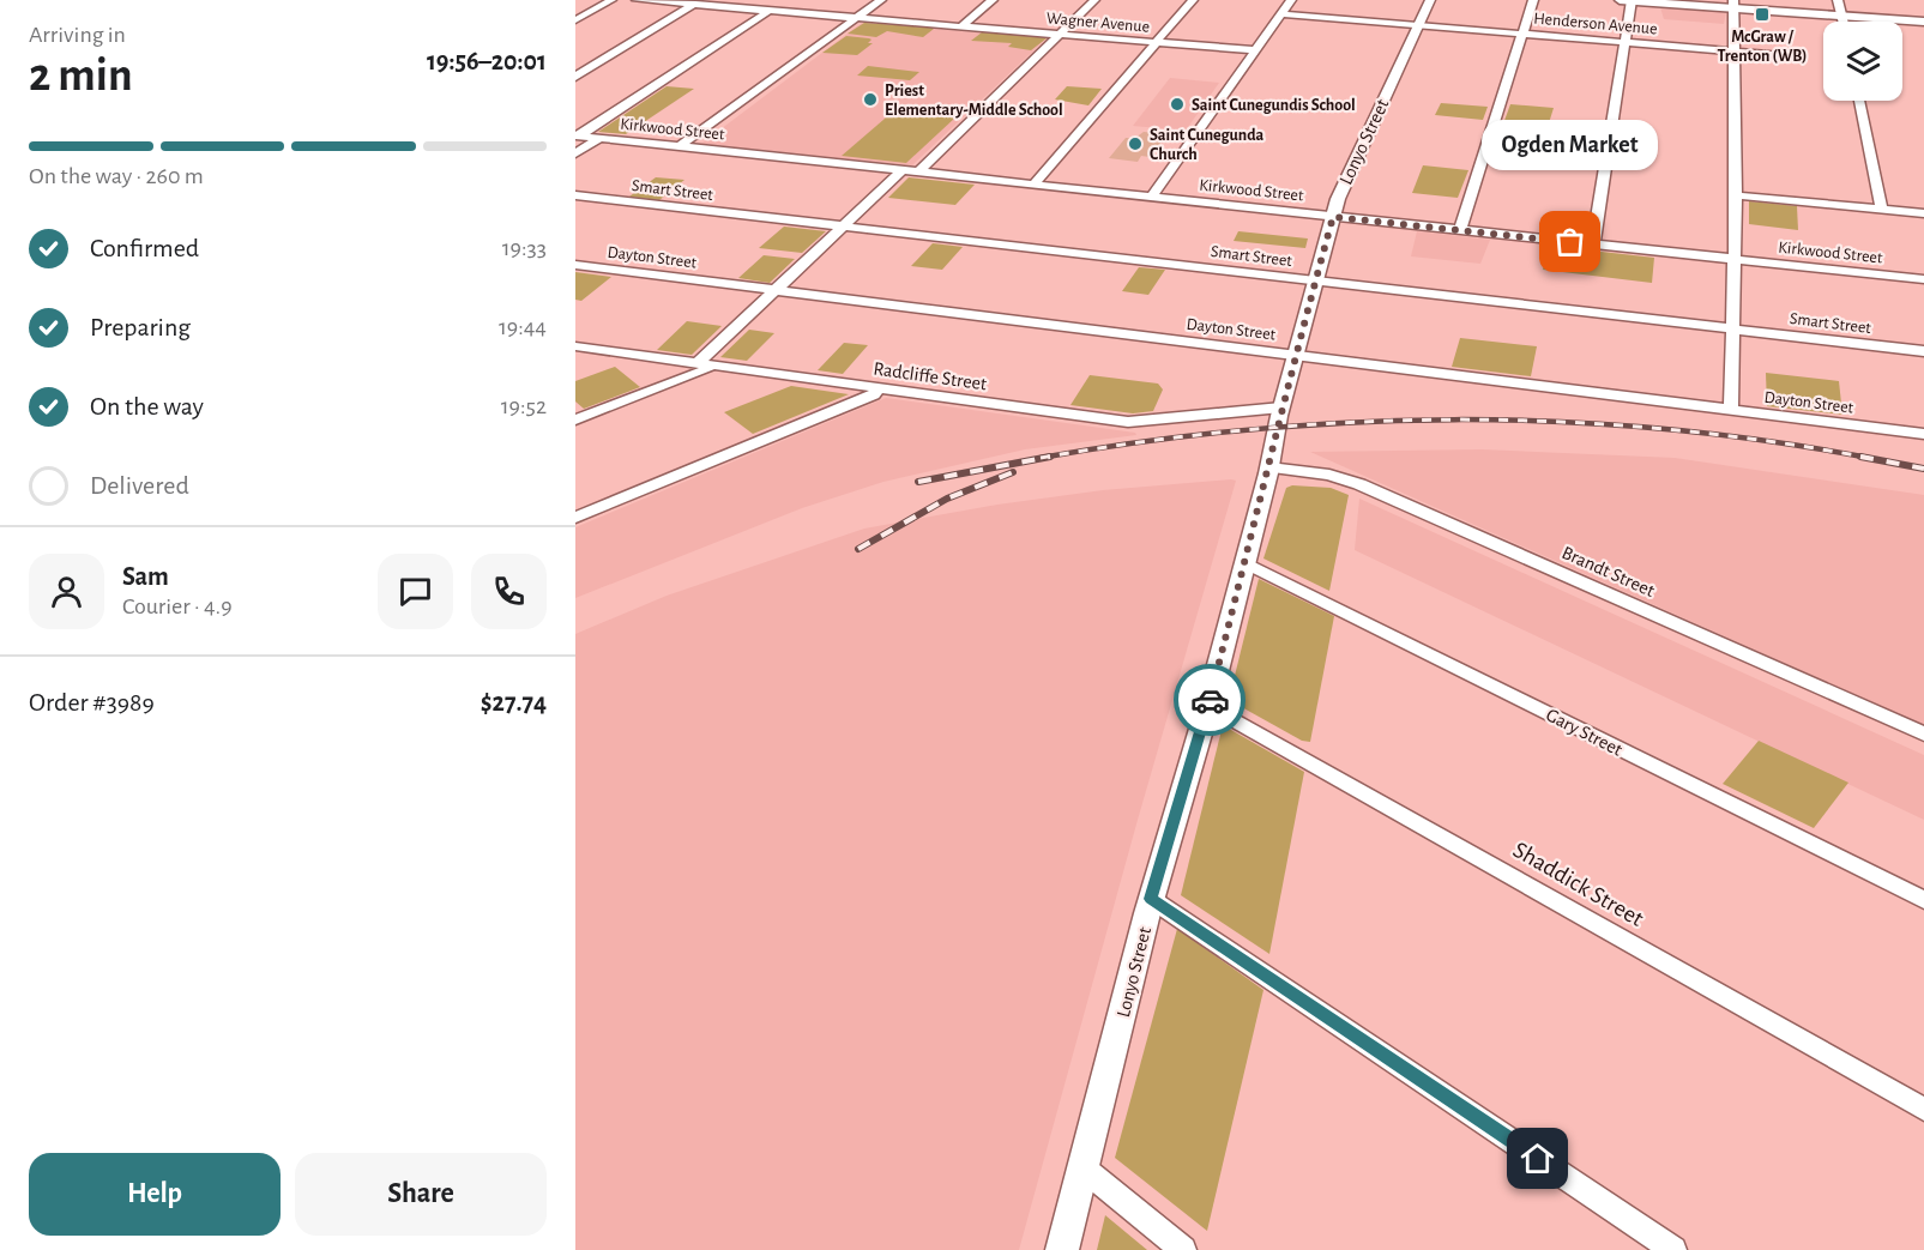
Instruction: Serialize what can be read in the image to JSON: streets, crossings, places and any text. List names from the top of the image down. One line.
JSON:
{"streets":{"street":["Wagner Avenue","Henderson Avenue","Kirkwood Street","Lonyo Street","Smart Street","Dayton Street","Radcliffe Street","Brandt Street","Gary Street","Shaddick Street"]},"crossings":[["Henderson Avenue","Lonyo Street"],["Kirkwood Street","Lonyo Street"],["Lonyo Street","Smart Street"],["Lonyo Street","Dayton Street"],["Lonyo Street","Radcliffe Street"],["Lonyo Street","Brandt Street"],["Lonyo Street","Gary Street"],["Lonyo Street","Shaddick Street"]],"places":{"transit":["McGraw / Trenton (WB)"],"other":["Priest Elementary‑Middle School","Saint Cunegundis School","Saint Cunegunda Church","Ogden Market"]},"page":{"heading":["2 min","Arriving in","19:56–20:01"],"panel":["Sam","Courier · 4.9","Order #3989","$27.74"],"bubble":"Ogden Market","bar":"On the way · 260 m","list":[["Confirmed","19:33"],["Preparing","19:44"],["On the way","19:52"],"Delivered"],"buttons":["Help","Share"]}}
